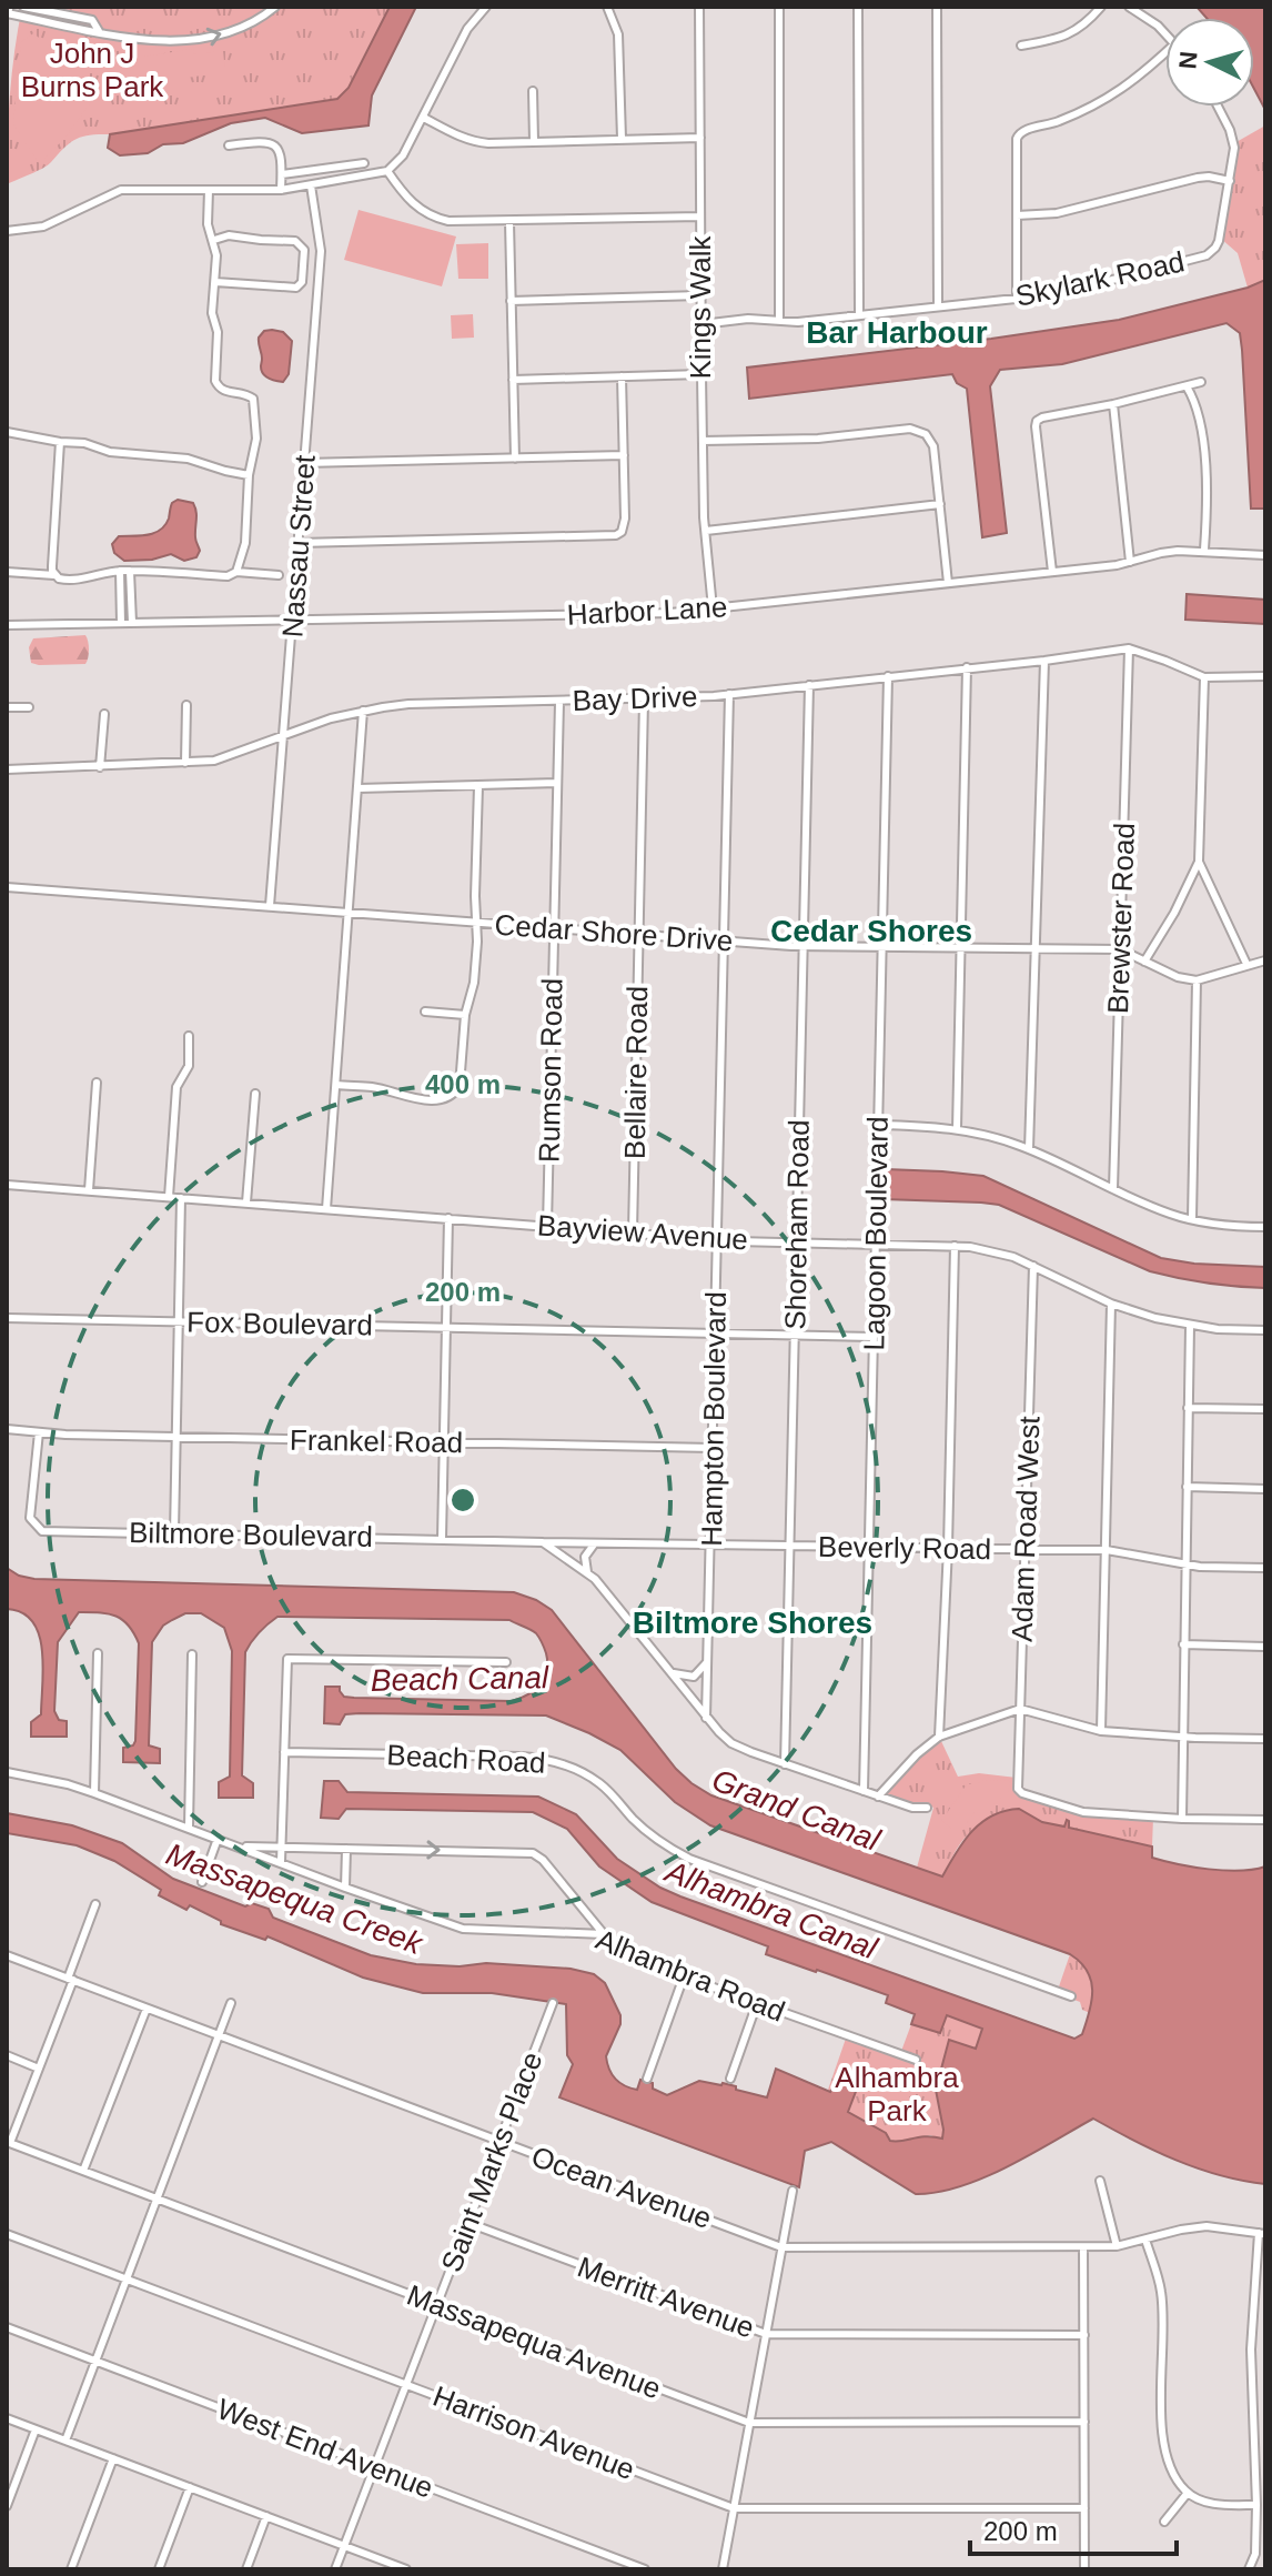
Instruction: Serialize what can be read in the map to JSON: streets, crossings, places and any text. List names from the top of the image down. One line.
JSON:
{"streets":{"street":["Skylark Road","Kings Walk","Nassau Street","Harbor Lane","Bay Drive","Brewster Road","Cedar Shore Drive","Rumson Road","Bellaire Road","Shoreham Road","Bayview Avenue","Lagoon Boulevard","Fox Boulevard","Hampton Boulevard","Frankel Road","Adam Road West","Biltmore Boulevard","Beverly Road","Beach Road","Alhambra Road","Saint Marks Place","Ocean Avenue","Merritt Avenue","Massapequa Avenue","Harrison Avenue","West End Avenue"]},"crossings":[["Skylark Road","Kings Walk"],["Kings Walk","Harbor Lane"],["Nassau Street","Harbor Lane"],["Nassau Street","Bay Drive"],["Nassau Street","Cedar Shore Drive"],["Bay Drive","Brewster Road"],["Bay Drive","Rumson Road"],["Bay Drive","Bellaire Road"],["Bay Drive","Shoreham Road"],["Bay Drive","Lagoon Boulevard"],["Bay Drive","Hampton Boulevard"],["Brewster Road","Cedar Shore Drive"],["Cedar Shore Drive","Rumson Road"],["Cedar Shore Drive","Bellaire Road"],["Cedar Shore Drive","Shoreham Road"],["Cedar Shore Drive","Lagoon Boulevard"],["Cedar Shore Drive","Hampton Boulevard"],["Rumson Road","Bayview Avenue"],["Bellaire Road","Bayview Avenue"],["Shoreham Road","Bayview Avenue"],["Shoreham Road","Fox Boulevard"],["Shoreham Road","Beverly Road"],["Bayview Avenue","Lagoon Boulevard"],["Bayview Avenue","Hampton Boulevard"],["Bayview Avenue","Adam Road West"],["Lagoon Boulevard","Fox Boulevard"],["Lagoon Boulevard","Beverly Road"],["Fox Boulevard","Hampton Boulevard"],["Hampton Boulevard","Frankel Road"],["Hampton Boulevard","Beverly Road"],["Frankel Road","Biltmore Boulevard"],["Adam Road West","Beverly Road"],["Biltmore Boulevard","Beverly Road"],["Saint Marks Place","Ocean Avenue"],["Saint Marks Place","Merritt Avenue"],["Saint Marks Place","Massapequa Avenue"],["Saint Marks Place","Harrison Avenue"],["Saint Marks Place","West End Avenue"]],"districts":["Bar Harbour","Cedar Shores","Biltmore Shores"],"water":["Beach Canal","Grand Canal","Massapequa Creek","Alhambra Canal"],"parks":["John J Burns Park","Alhambra Park"],"scale_bar":"200 m","north":"left","rings":["400 m","200 m"]}
